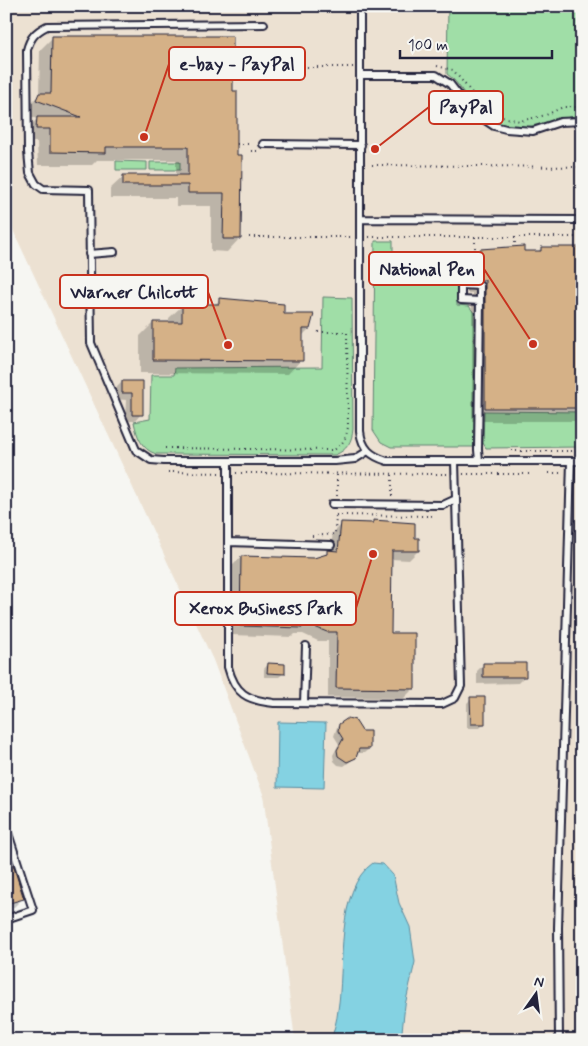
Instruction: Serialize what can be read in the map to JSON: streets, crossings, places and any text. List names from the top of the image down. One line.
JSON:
{"places":["e-bay - PayPal","PayPal","National Pen","Warner Chilcott","Xerox Business Park"],"scale_bar":"100 m","north":"top"}
